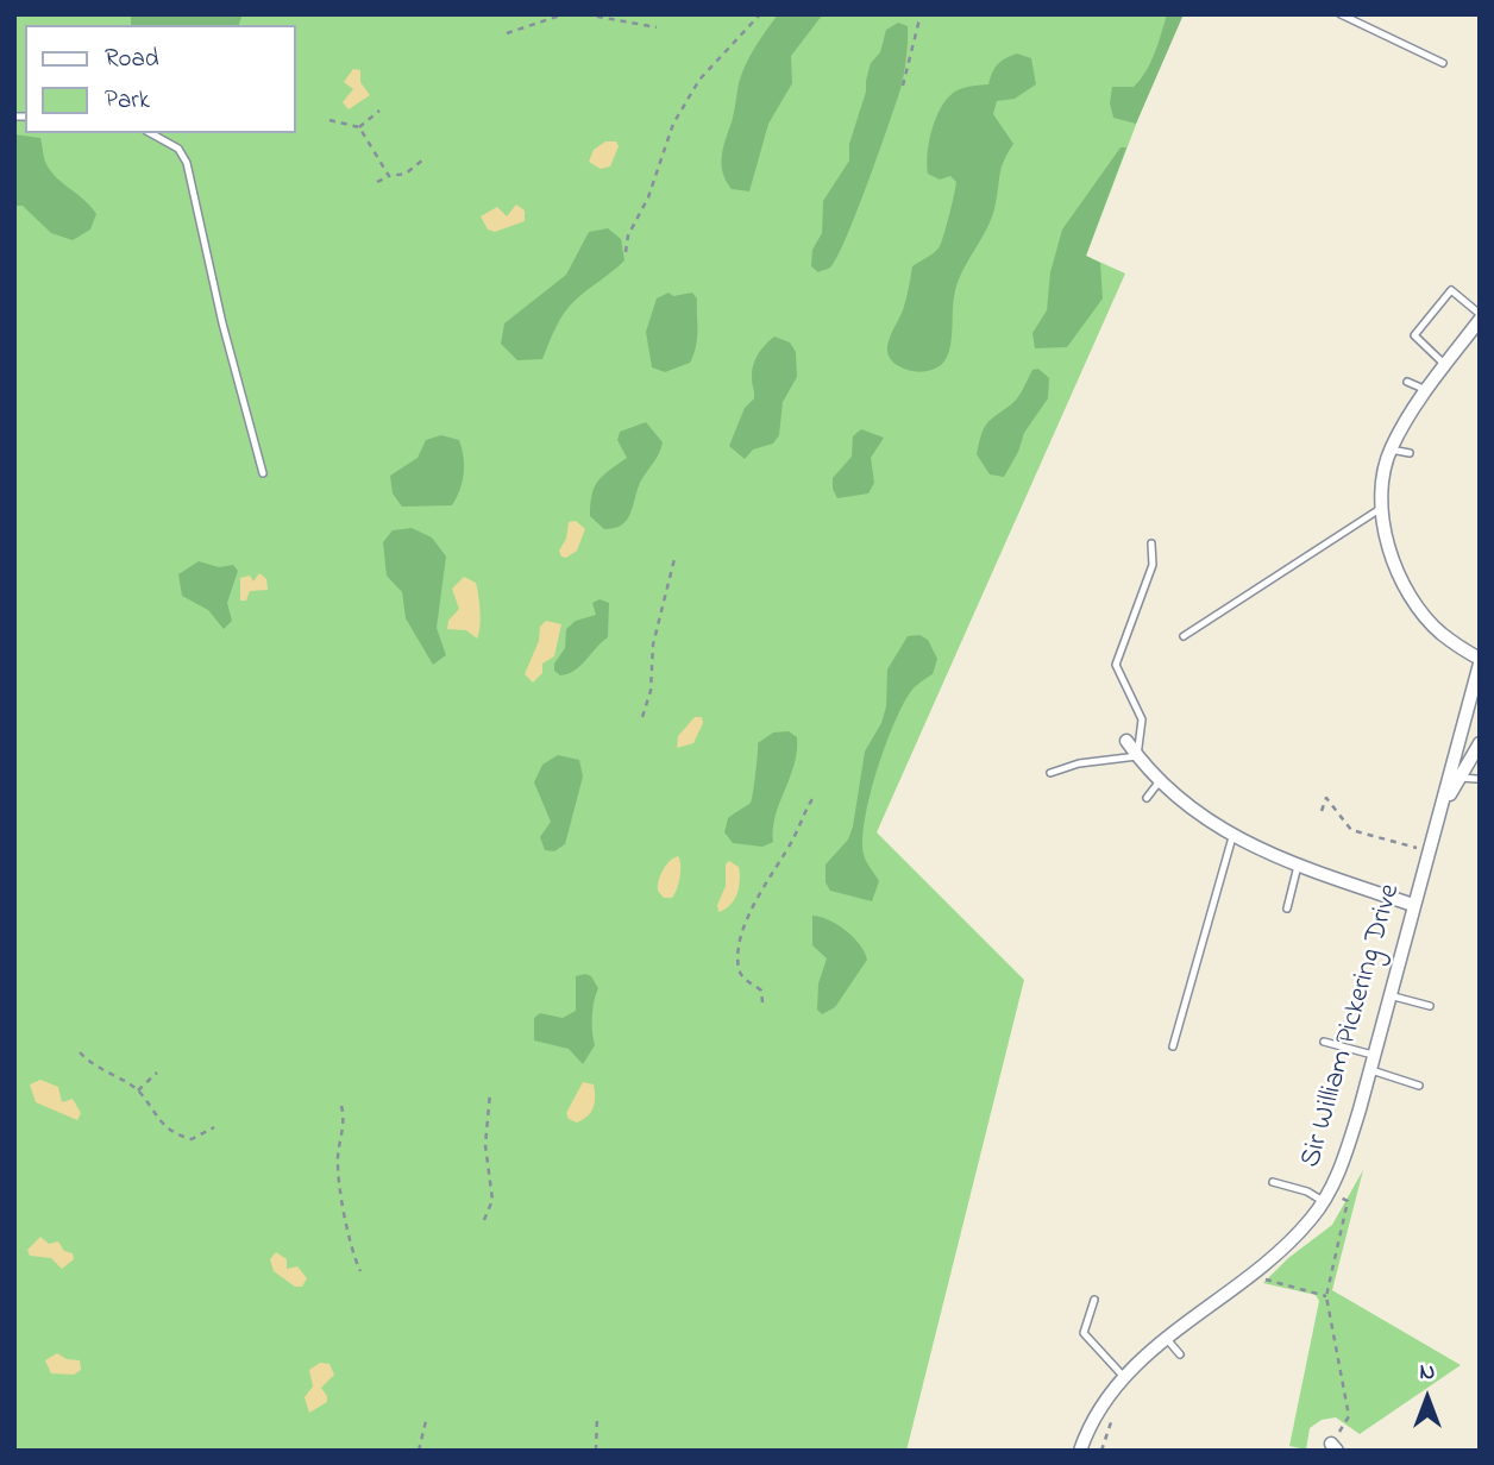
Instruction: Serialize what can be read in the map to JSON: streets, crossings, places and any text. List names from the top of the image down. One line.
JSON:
{"streets":{"street":["Sir William Pickering Drive"]},"legend":["Road","Park"],"north":"top"}
